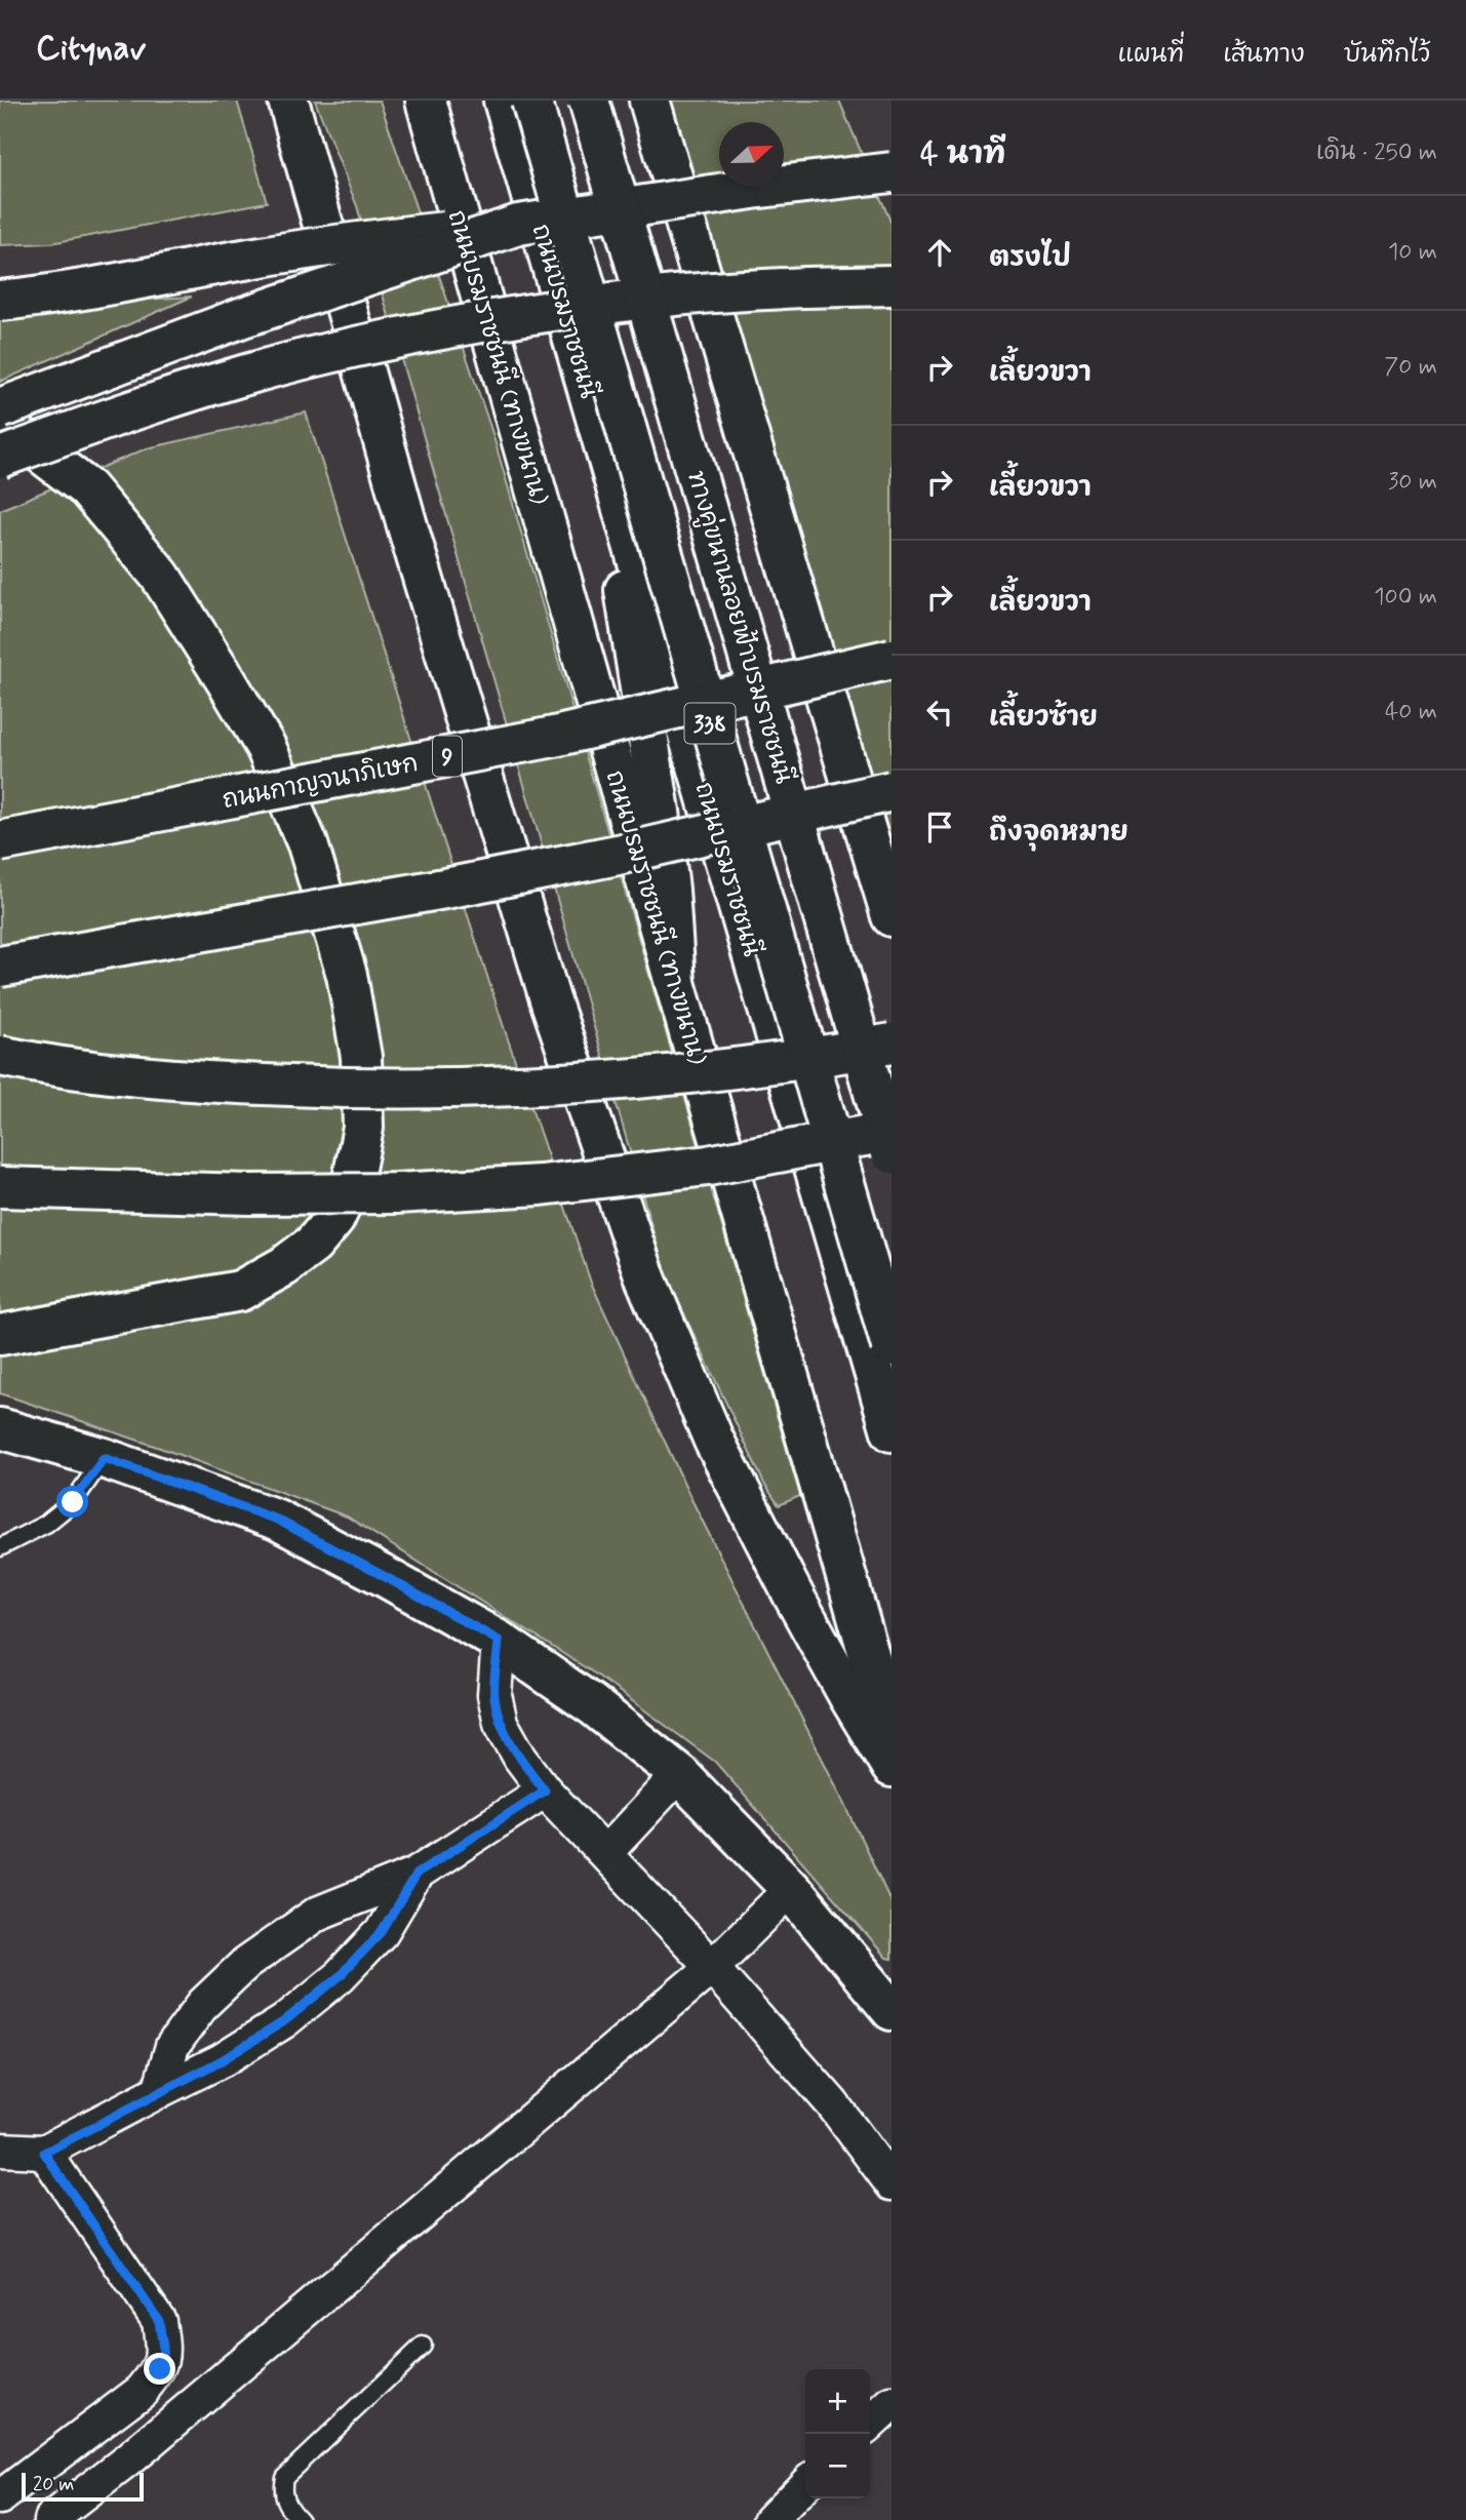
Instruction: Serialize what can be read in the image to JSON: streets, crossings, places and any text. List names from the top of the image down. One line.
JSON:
{"streets":{"main road":["ถนนบรมราชชนนี","ถนนบรมราชชนนี (ทางขนาน)","ทางคู่ขนานลอยฟ้าบรมราชชนนี","338","9","ถนนกาญจนาภิเษก"]},"scale_bar":"20 m","north":"right","page":{"header":"Citynav","nav":["แผนที่","เส้นทาง","บันทึกไว้"],"heading":["4 นาที","เดิน · 250 m"],"list":[["ตรงไป","10 m"],["เลี้ยวขวา","70 m"],["เลี้ยวขวา","30 m"],["เลี้ยวขวา","100 m"],["เลี้ยวซ้าย","40 m"],"ถึงจุดหมาย"],"map_buttons":["+","−"],"scale":"20 m"}}
